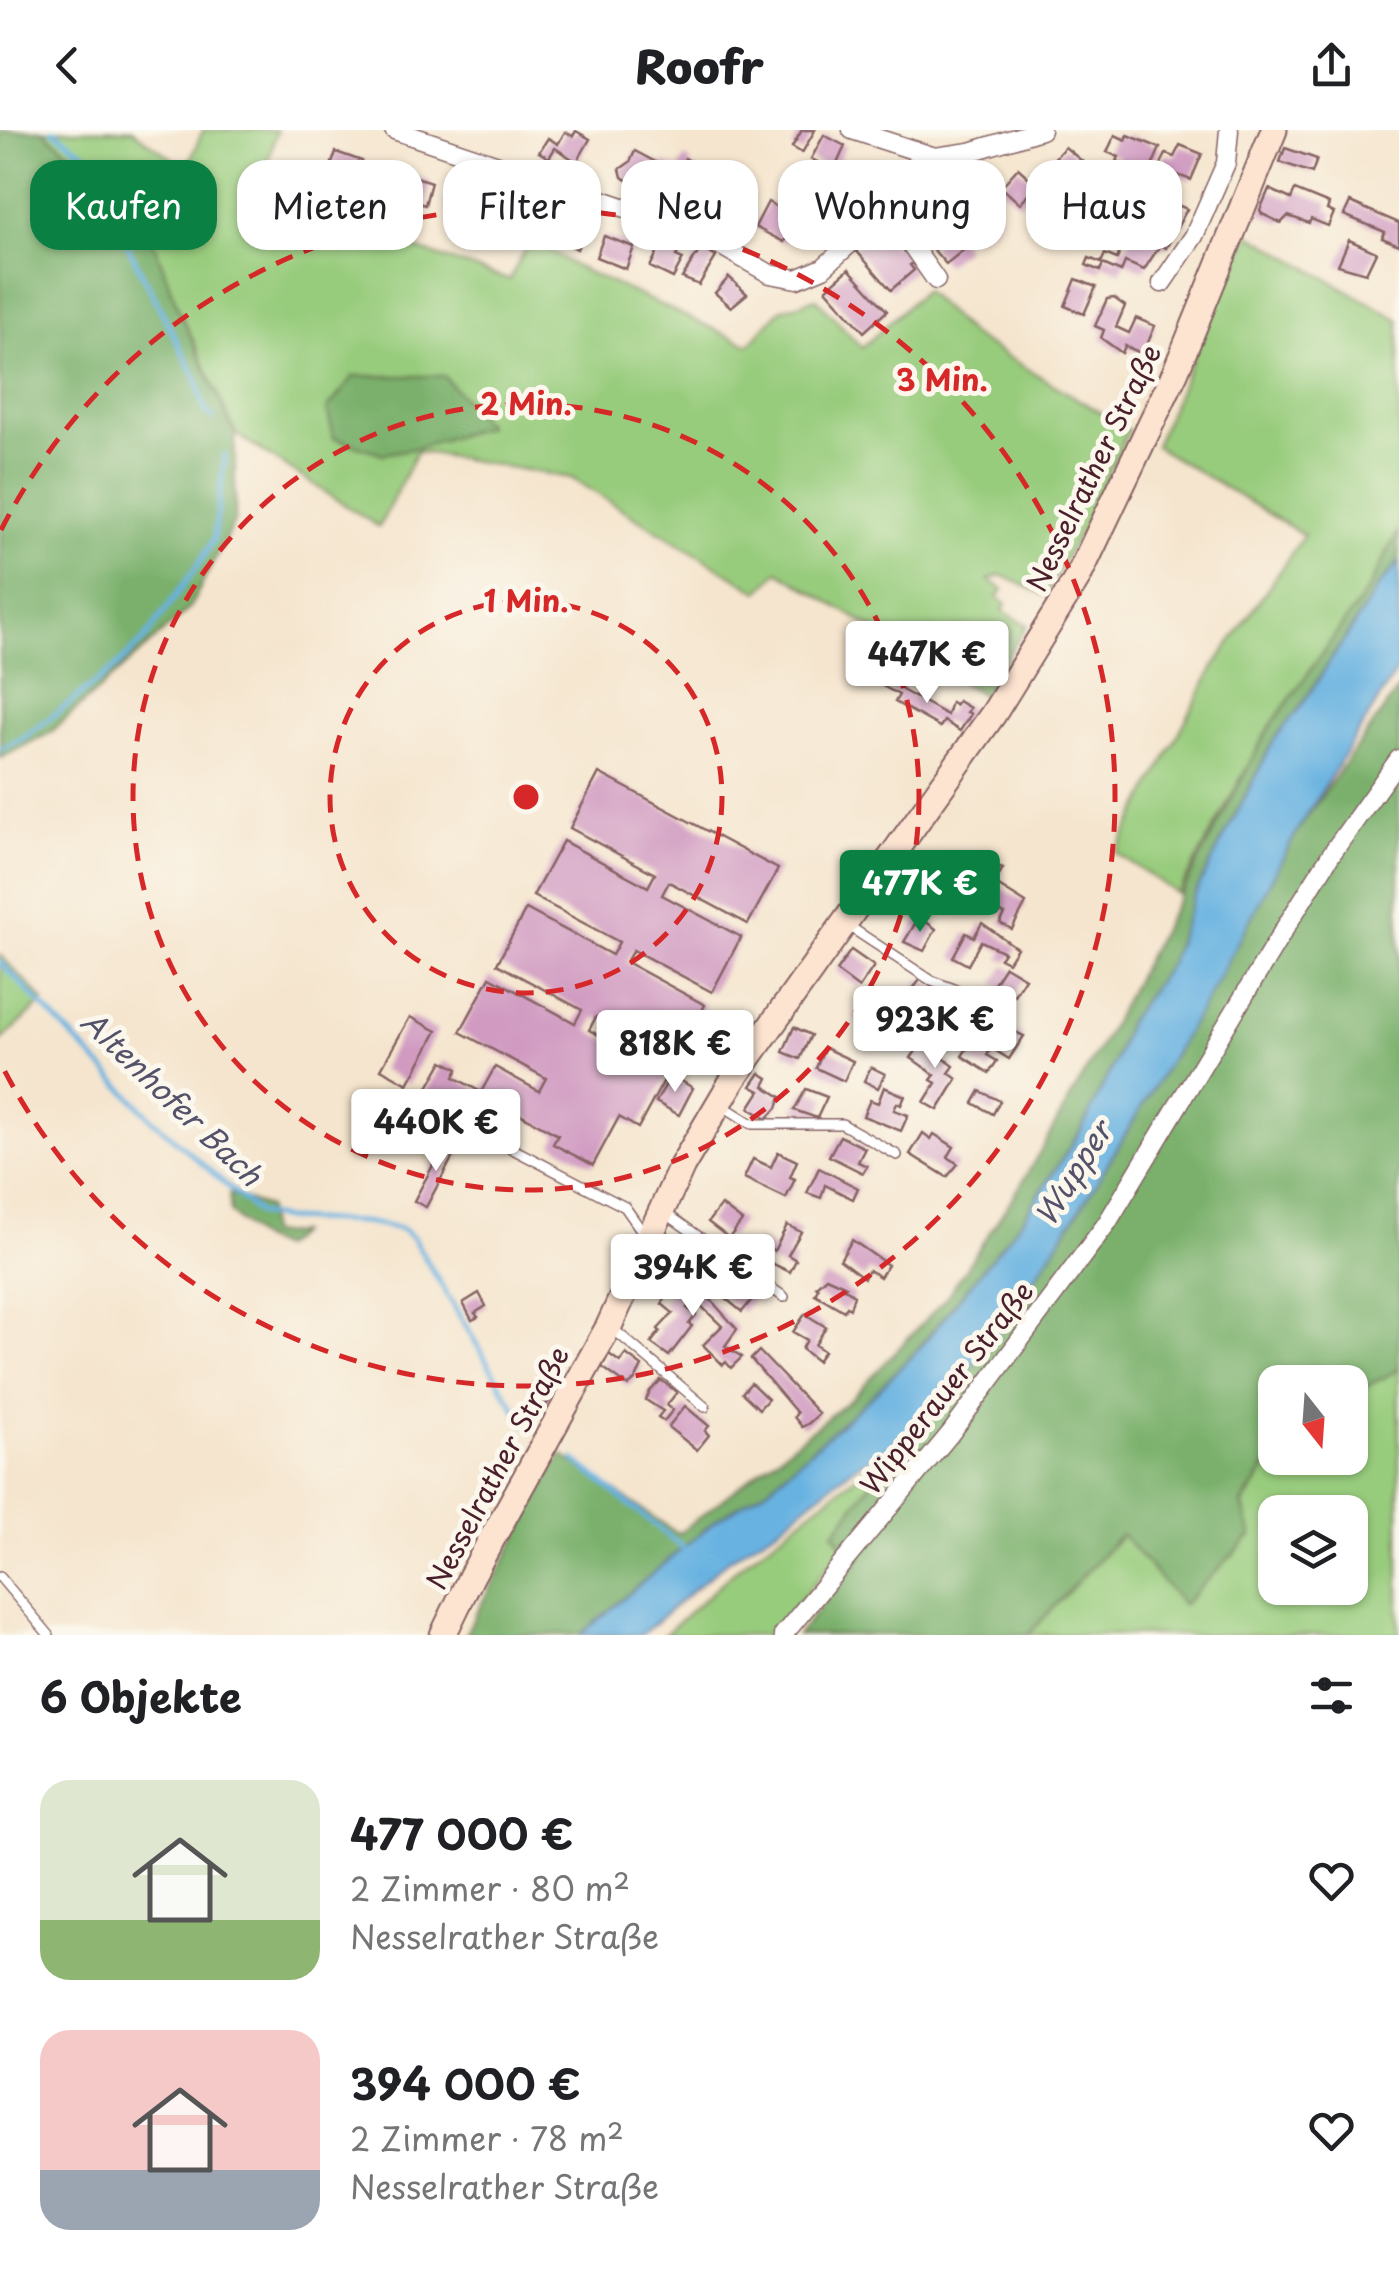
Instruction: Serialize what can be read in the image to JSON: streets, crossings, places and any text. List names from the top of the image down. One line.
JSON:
{"streets":{"main road":["Nesselrather Straße"],"street":["Wipperauer Straße"]},"water":["Altenhofer Bach","Wupper"],"north":"bottom","page":{"header":"Roofr","chip":["Kaufen","Mieten","Filter","Neu","Wohnung","Haus"],"price":["447K €","477K €","923K €","818K €","440K €","394K €"],"heading":"6 Objekte","list":[{"name":"477 000 €","note":"2 Zimmer · 80 m² · Nesselrather Straße"},{"name":"394 000 €","note":"2 Zimmer · 78 m² · Nesselrather Straße"}]},"rings":["3 Min.","2 Min.","1 Min."]}
